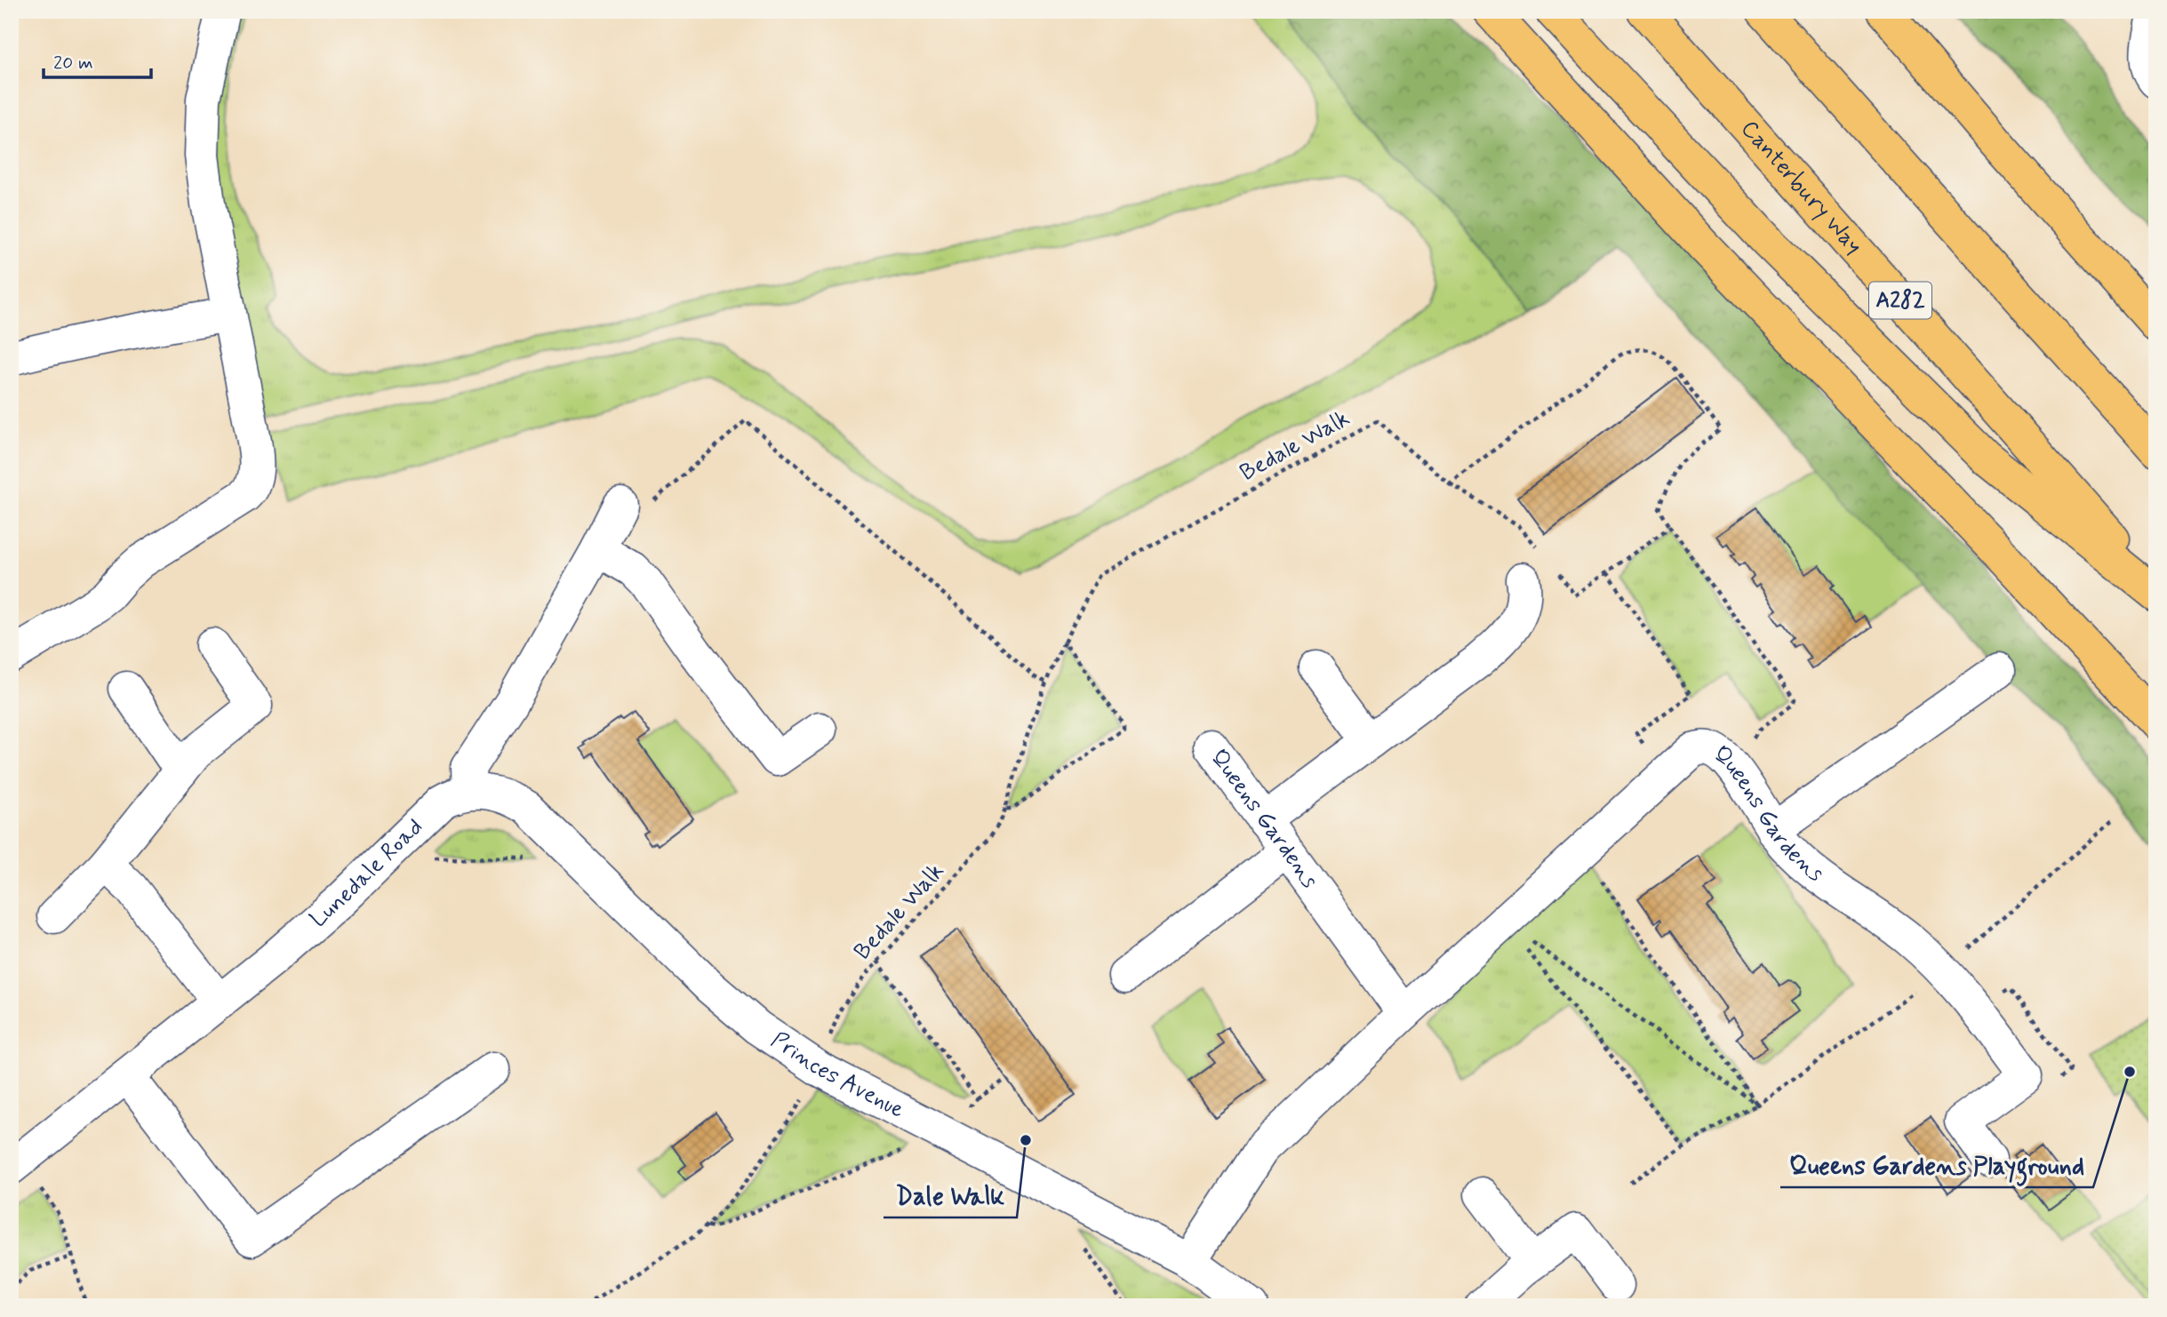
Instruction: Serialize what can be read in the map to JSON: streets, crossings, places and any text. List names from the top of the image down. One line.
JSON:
{"streets":{"highway":["Canterbury Way","A282"],"street":["Queens Gardens","Lunedale Road","Princes Avenue"],"path":["Bedale Walk"]},"crossings":[["Bedale Walk","Princes Avenue"],["Queens Gardens","Princes Avenue"],["Lunedale Road","Princes Avenue"]],"places":["Queens Gardens Playground","Dale Walk"],"scale_bar":"20 m"}
